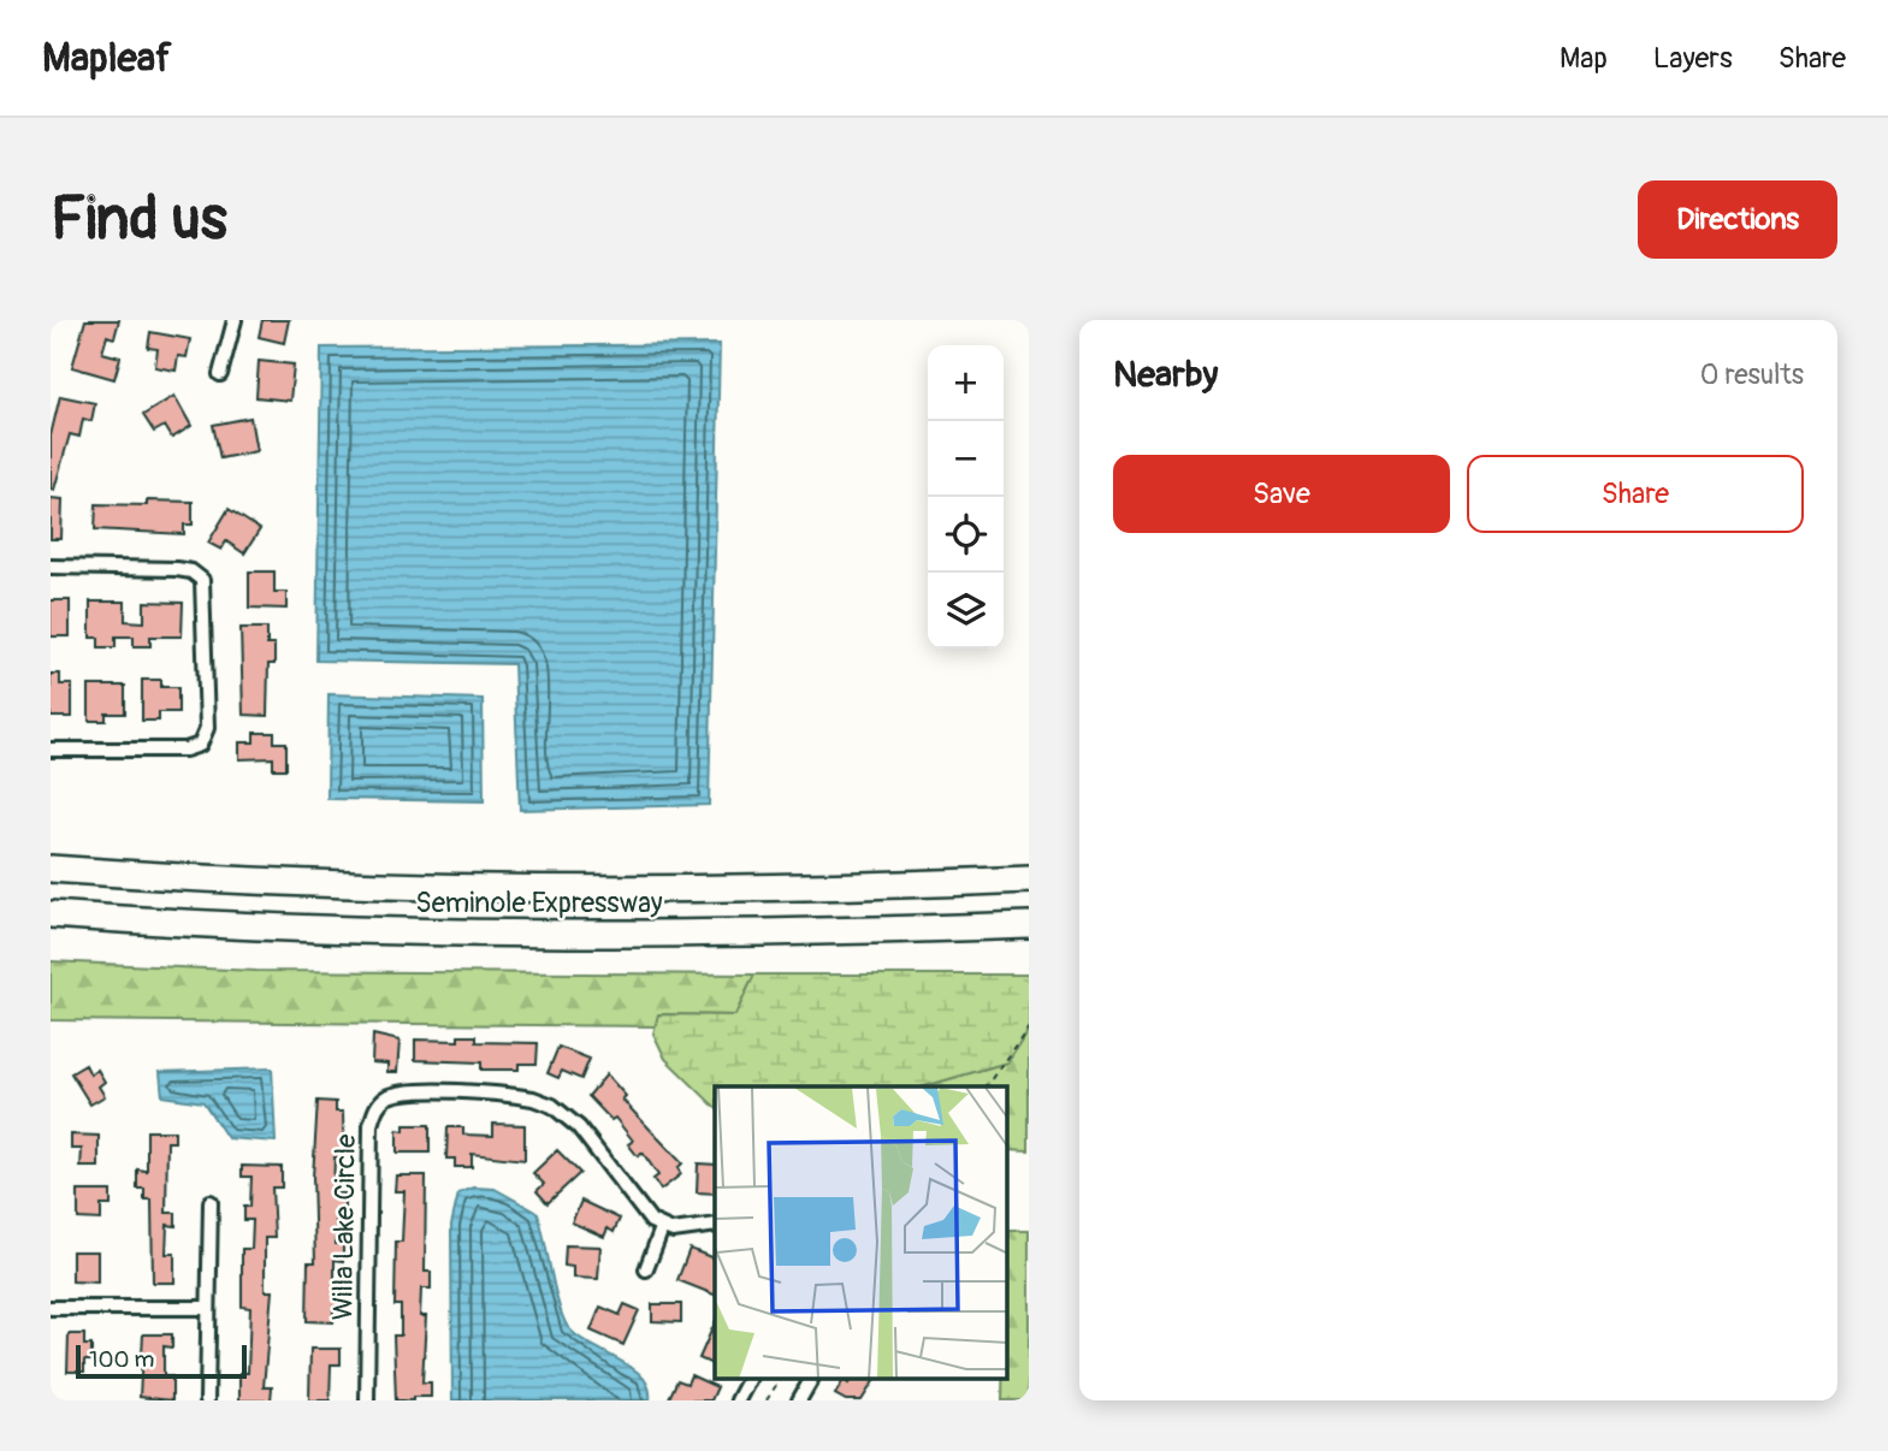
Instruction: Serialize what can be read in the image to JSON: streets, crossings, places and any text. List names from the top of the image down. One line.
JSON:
{"streets":{"highway":["Seminole Expressway"],"street":["Willa Lake Circle"]},"scale_bar":"100 m","page":{"header":"Mapleaf","nav":["Map","Layers","Share"],"buttons":["Directions",["Save","Share"]],"title":"Find us","heading":["Nearby","0 results"],"map_buttons":["+","−"],"scale":"100 m"}}
